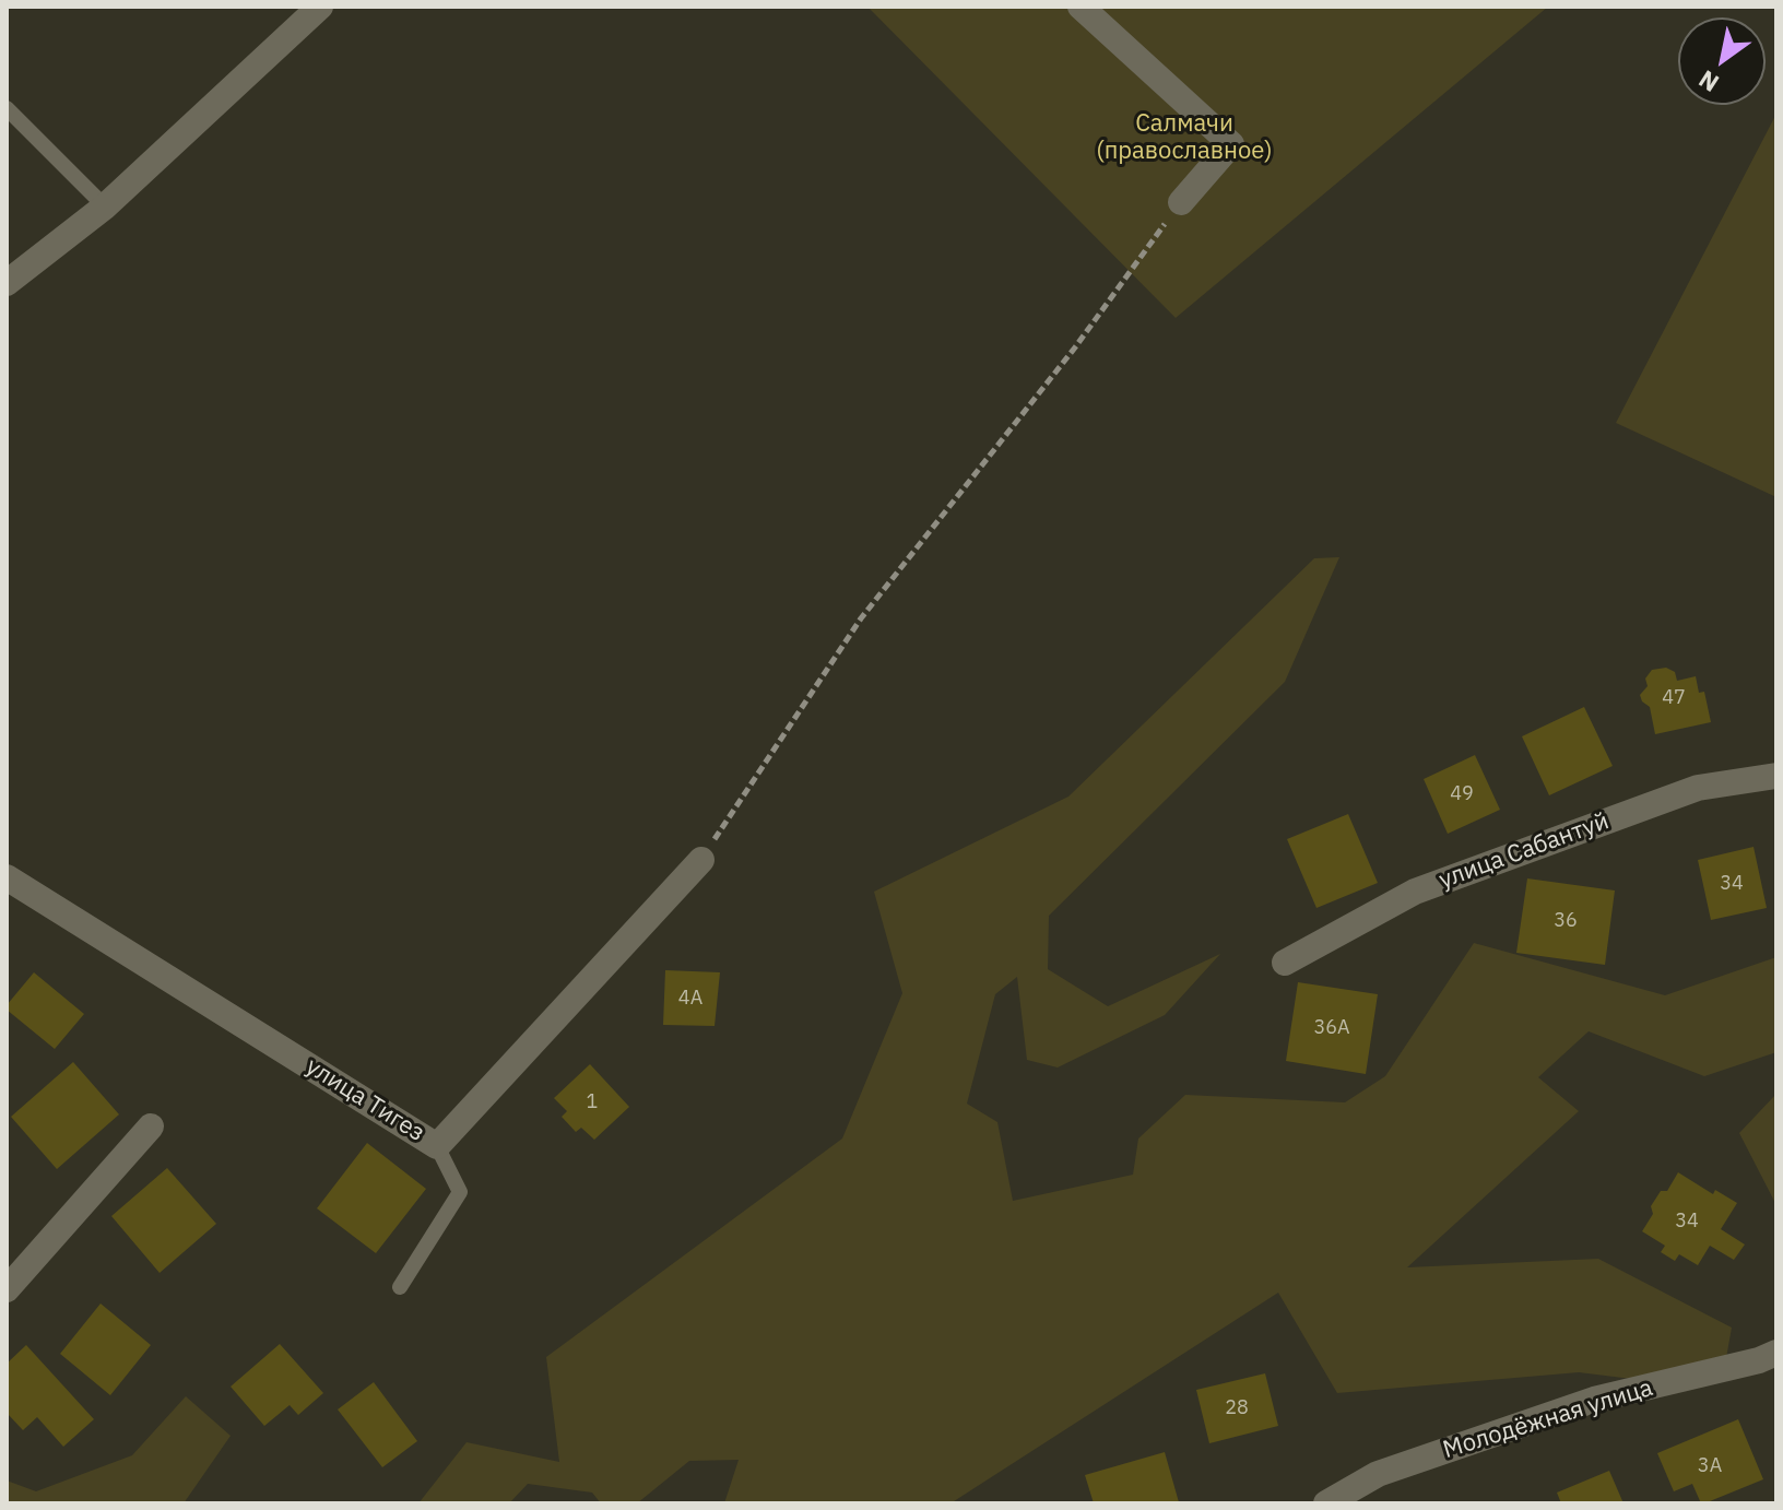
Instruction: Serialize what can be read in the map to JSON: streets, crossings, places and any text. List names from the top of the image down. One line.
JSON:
{"streets":{"street":["улица Сабантуй","улица Тигез","Молодёжная улица"]},"parks":["Салмачи (православное)"],"house_numbers":["47","49","34","36","4А","36А","1","34","28","3А"],"north":"bottom left"}
